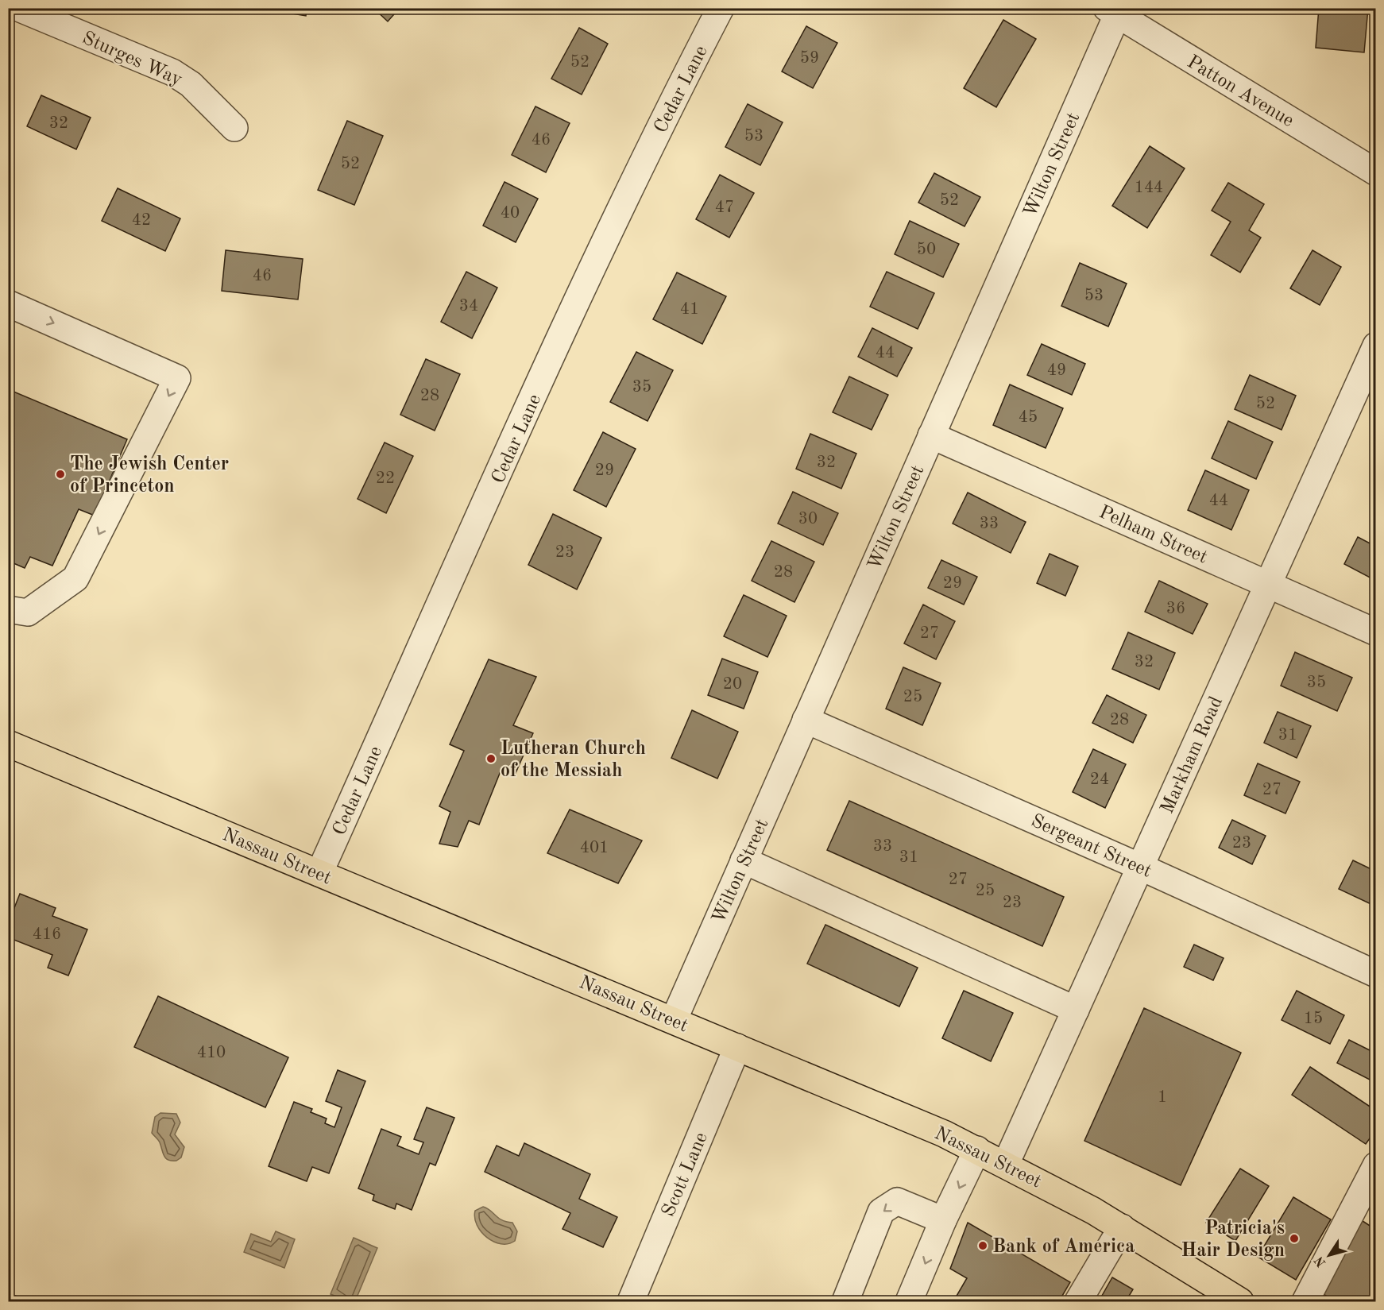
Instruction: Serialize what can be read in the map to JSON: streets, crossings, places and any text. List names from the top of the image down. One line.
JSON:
{"streets":{"main road":["Nassau Street"],"street":["Sturges Way","Cedar Lane","Patton Avenue","Wilton Street","Pelham Street","Markham Road","Sergeant Street","Scott Lane"]},"crossings":[["Cedar Lane","Nassau Street"],["Patton Avenue","Wilton Street"],["Wilton Street","Pelham Street"],["Wilton Street","Sergeant Street"],["Wilton Street","Nassau Street"],["Pelham Street","Markham Road"],["Markham Road","Sergeant Street"],["Markham Road","Nassau Street"],["Nassau Street","Scott Lane"]],"places":["The Jewish Center of Princeton","Lutheran Church of the Messiah","Patricia's Hair Design","Bank of America"],"house_numbers":["59","52","32","53","46","52","144","52","47","40","42","50","46","53","34","41","44","49","35","28","52","45","32","29","22","44","30","33","23","28","29","36","27","32","35","20","25","28","31","24","27","23","33","401","31","27","25","23","416","15","410","1"],"north":"bottom left"}
